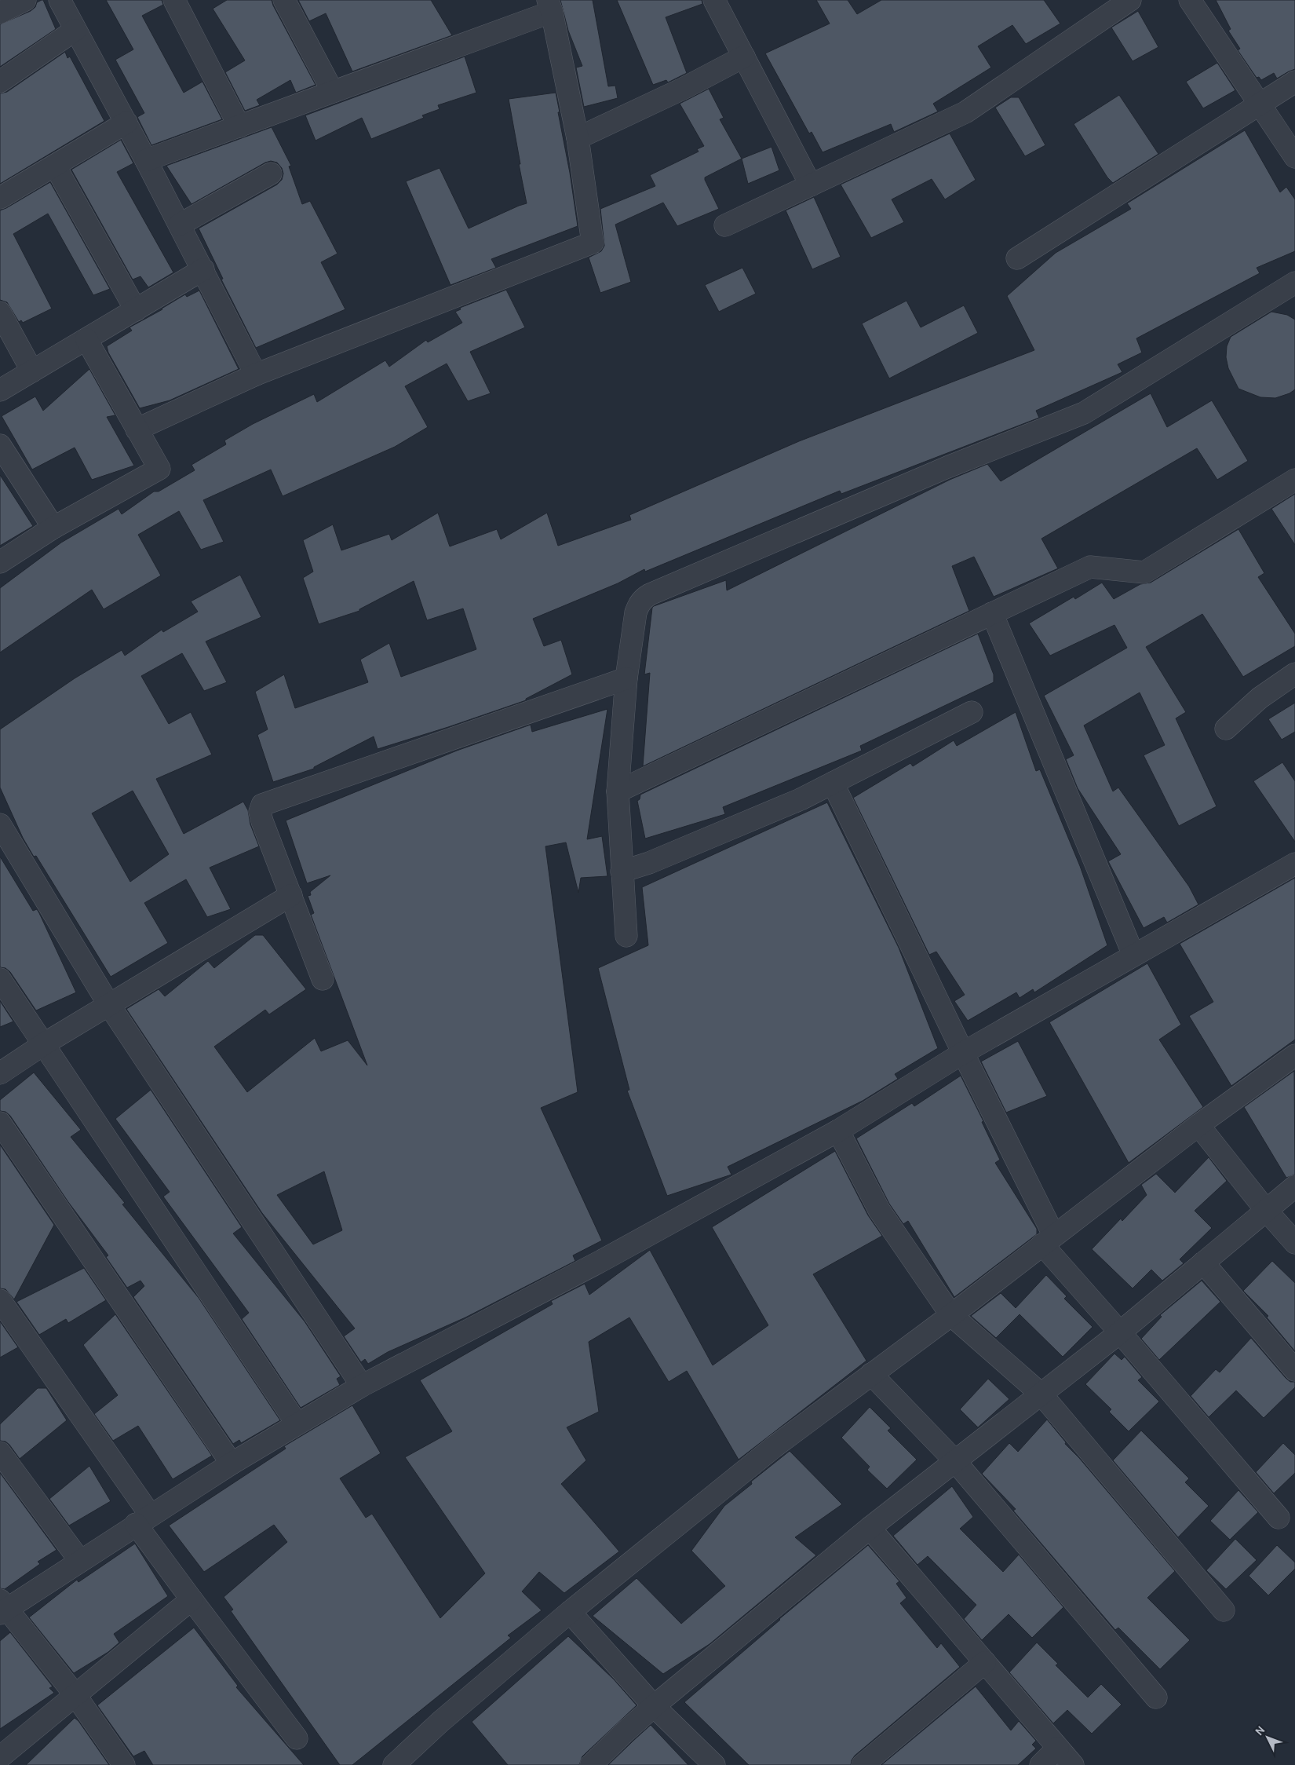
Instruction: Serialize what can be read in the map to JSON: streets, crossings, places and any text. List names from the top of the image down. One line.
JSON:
{"north":"top left"}
